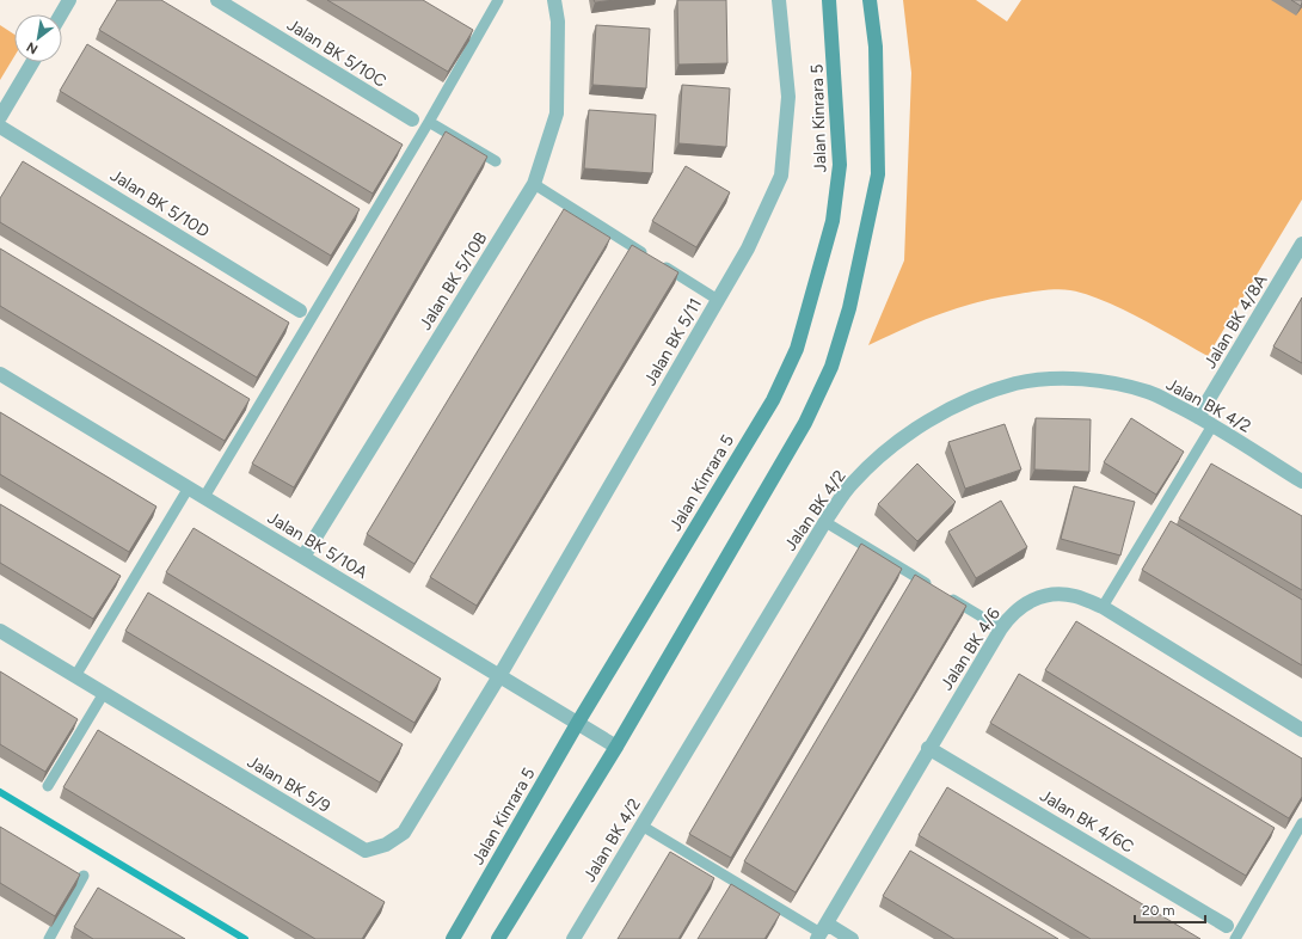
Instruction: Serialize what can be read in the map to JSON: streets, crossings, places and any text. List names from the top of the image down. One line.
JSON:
{"streets":{"main road":["Jalan Kinrara 5"],"street":["Jalan BK 5/10C","Jalan BK 5/10D","Jalan BK 5/10B","Jalan BK 4/8A","Jalan BK 5/11","Jalan BK 4/2","Jalan BK 5/10A","Jalan BK 4/6","Jalan BK 5/9","Jalan BK 4/6C"]},"crossings":[["Jalan Kinrara 5","Jalan BK 5/10A"],["Jalan BK 5/10B","Jalan BK 5/10A"],["Jalan BK 4/8A","Jalan BK 4/2"],["Jalan BK 5/11","Jalan BK 5/10A"],["Jalan BK 5/11","Jalan BK 5/9"],["Jalan BK 5/10A","Jalan BK 5/9"],["Jalan BK 4/6","Jalan BK 4/6C"]],"scale_bar":"20 m","north":"bottom left"}
